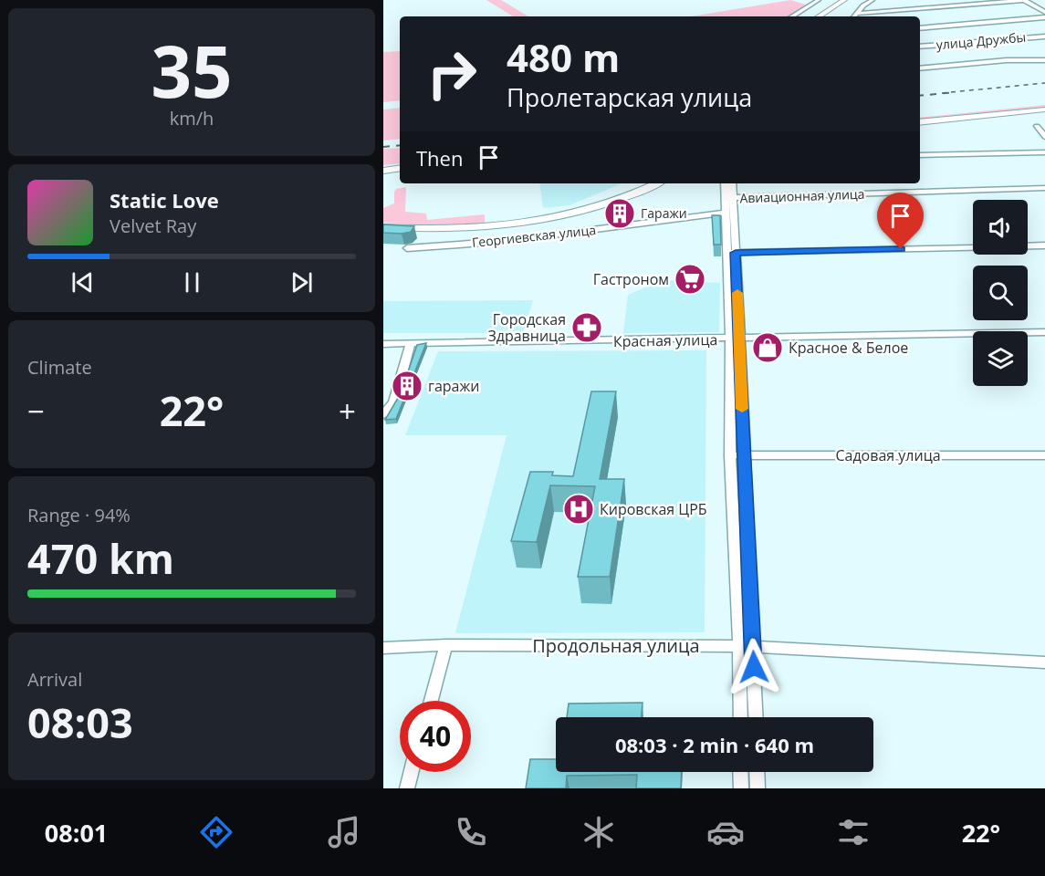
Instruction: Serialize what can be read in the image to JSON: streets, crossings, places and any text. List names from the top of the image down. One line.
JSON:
{"streets":{"street":["улица Дружбы","Авиационная улица","Георгиевская улица","Красная улица","Садовая улица","Продольная улица"]},"places":{"building":["Гаражи","гаражи"],"supermarket":["Гастроном"],"pharmacy":["Городская Здравница"],"shop":["Красное & Белое"],"hospital":["Кировская ЦРБ"]},"page":{"tile":[["35","km/h"],"Climate",["Range · 94%","470 km"],["Arrival","08:03"]],"turn":["480 m","Пролетарская улица"],"then":"Then","song":["Static Love","Velvet Ray"],"heat":["−","22°","+"],"limit":"40","trip":"08:03 · 2 min · 640 m","tabs":["08:01","22°"]}}
